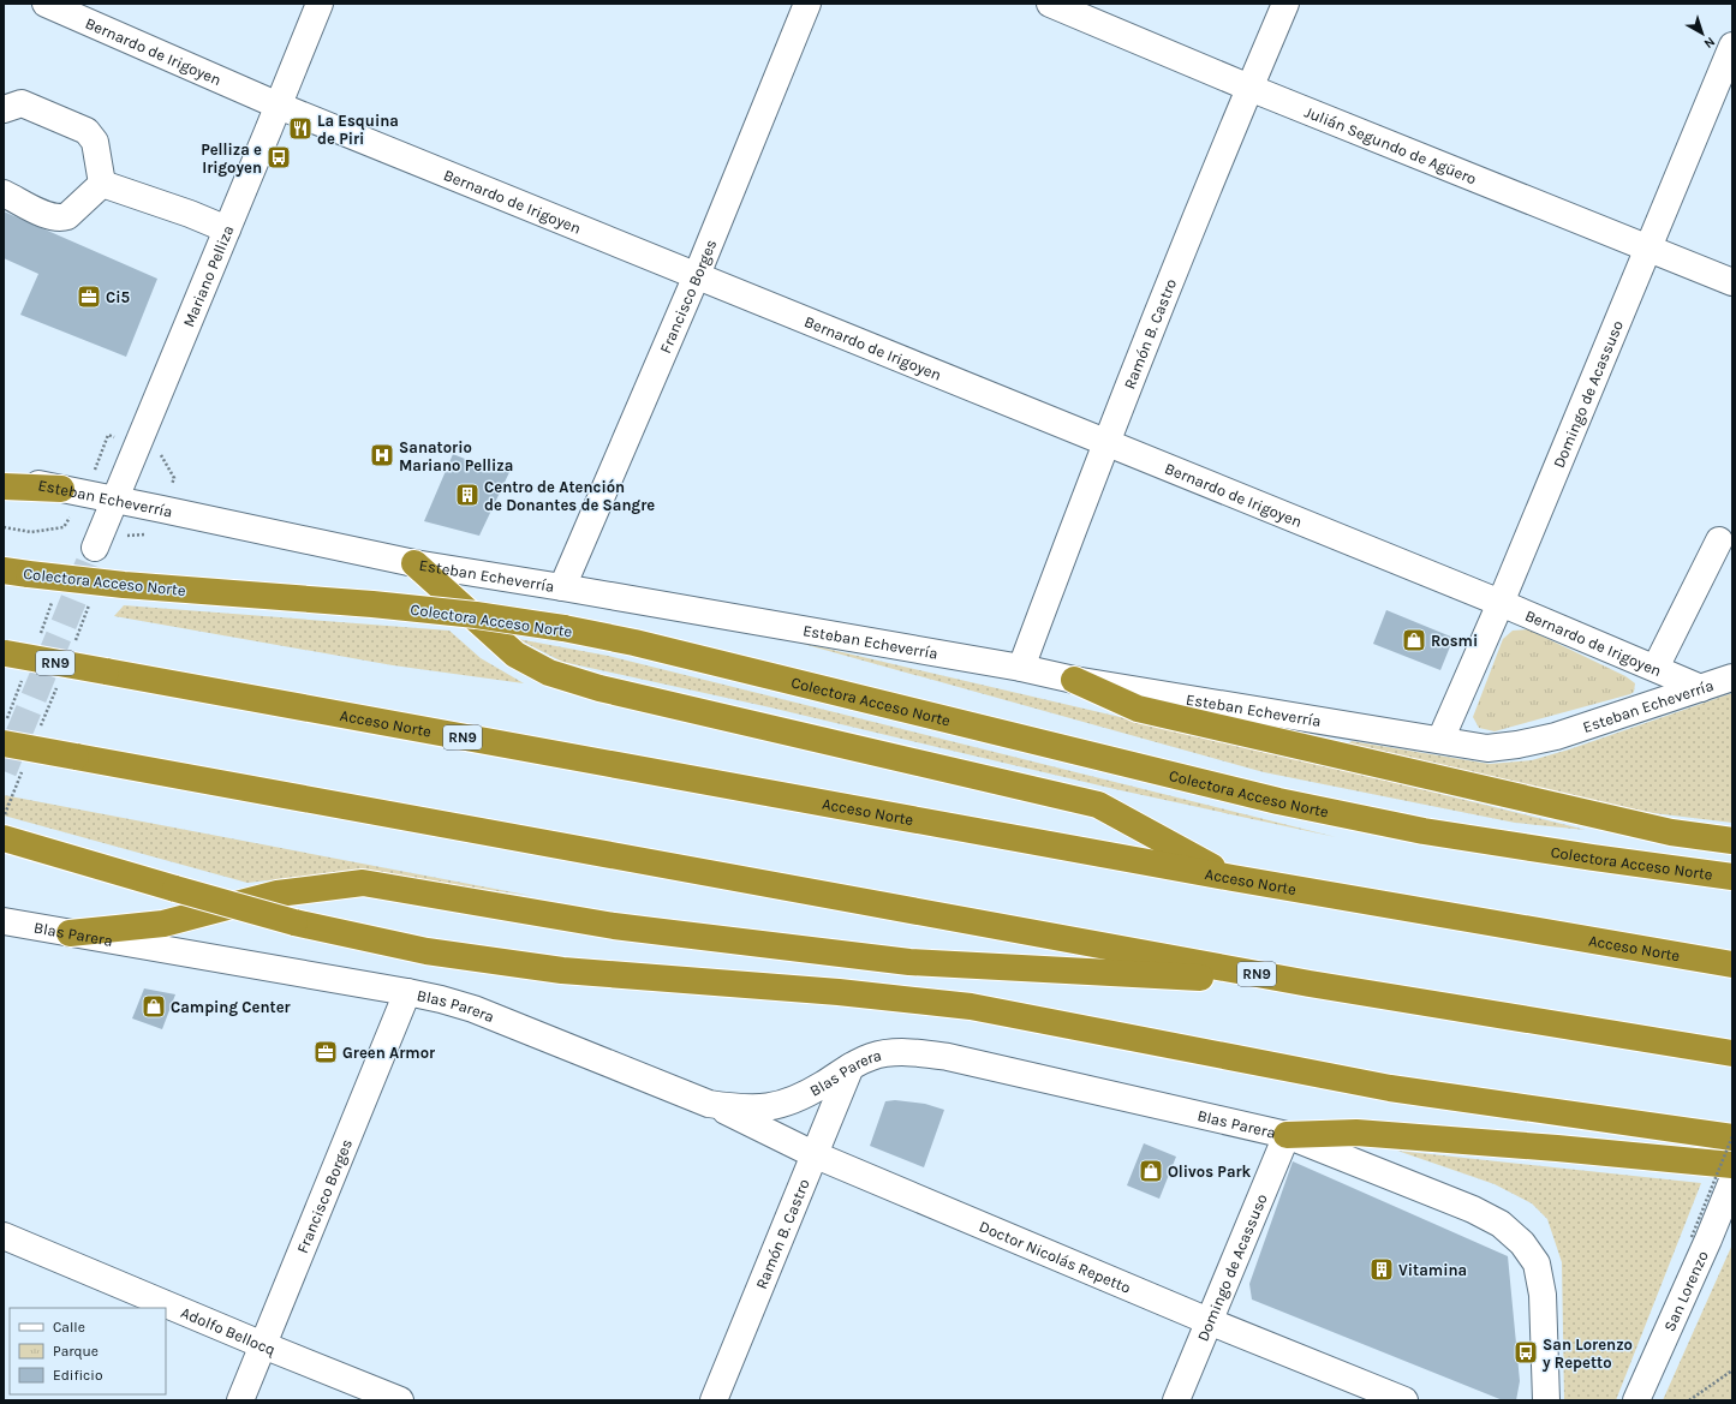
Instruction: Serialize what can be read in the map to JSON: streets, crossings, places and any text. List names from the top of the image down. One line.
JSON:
{"streets":{"highway":["Colectora Acceso Norte","RN9","Acceso Norte"],"street":["Bernardo de Irigoyen","Julián Segundo de Agüero","Mariano Pelliza","Francisco Borges","Ramón B. Castro","Domingo de Acassuso","Esteban Echeverría","Blas Parera","Doctor Nicolás Repetto","San Lorenzo","Adolfo Bellocq"]},"crossings":[["Bernardo de Irigoyen","Mariano Pelliza"],["Bernardo de Irigoyen","Francisco Borges"],["Bernardo de Irigoyen","Ramón B. Castro"],["Bernardo de Irigoyen","Domingo de Acassuso"],["Bernardo de Irigoyen","Esteban Echeverría"],["Julián Segundo de Agüero","Ramón B. Castro"],["Julián Segundo de Agüero","Domingo de Acassuso"],["Mariano Pelliza","Esteban Echeverría"],["Francisco Borges","Esteban Echeverría"],["Francisco Borges","Blas Parera"],["Francisco Borges","Adolfo Bellocq"],["Ramón B. Castro","Esteban Echeverría"],["Ramón B. Castro","Blas Parera"],["Ramón B. Castro","Doctor Nicolás Repetto"],["Domingo de Acassuso","Esteban Echeverría"],["Domingo de Acassuso","Blas Parera"],["Domingo de Acassuso","Doctor Nicolás Repetto"],["Blas Parera","Doctor Nicolás Repetto"]],"places":{"restaurant":["La Esquina de Piri"],"bus stop":["Pelliza e Irigoyen","San Lorenzo y Repetto"],"office":["Ci5","Green Armor"],"hospital":["Sanatorio Mariano Pelliza"],"building":["Centro de Atención de Donantes de Sangre","Vitamina"],"shop":["Rosmi","Camping Center","Olivos Park"]},"legend":["Calle","Parque","Edificio"],"north":"bottom right"}
